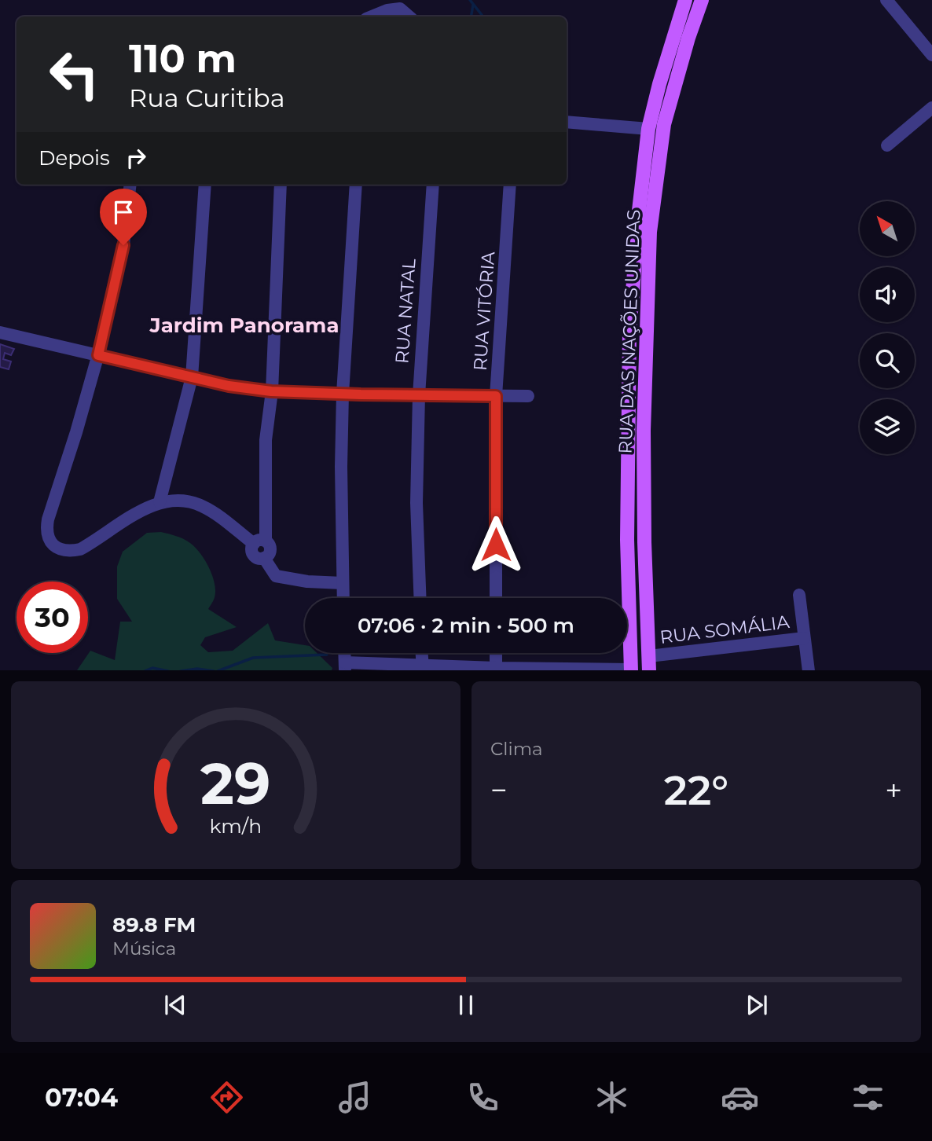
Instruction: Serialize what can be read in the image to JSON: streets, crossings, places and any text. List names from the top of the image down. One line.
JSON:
{"streets":{"main road":["RUA DAS NAÇÕES UNIDAS"],"street":["RUA NATAL","RUA VITÓRIA","RUA SOMÁLIA"]},"crossings":[["RUA DAS NAÇÕES UNIDAS","RUA SOMÁLIA"]],"districts":["Jardim Panorama"],"north":"top left","page":{"turn":["110 m","Rua Curitiba"],"then":"Depois","limit":"30","trip":"07:06 · 2 min · 500 m","tile":"Clima","heat":["−","22°","+"],"song":["89.8 FM","Música"],"tabs":"07:04","gauge":["29","km/h"]}}
